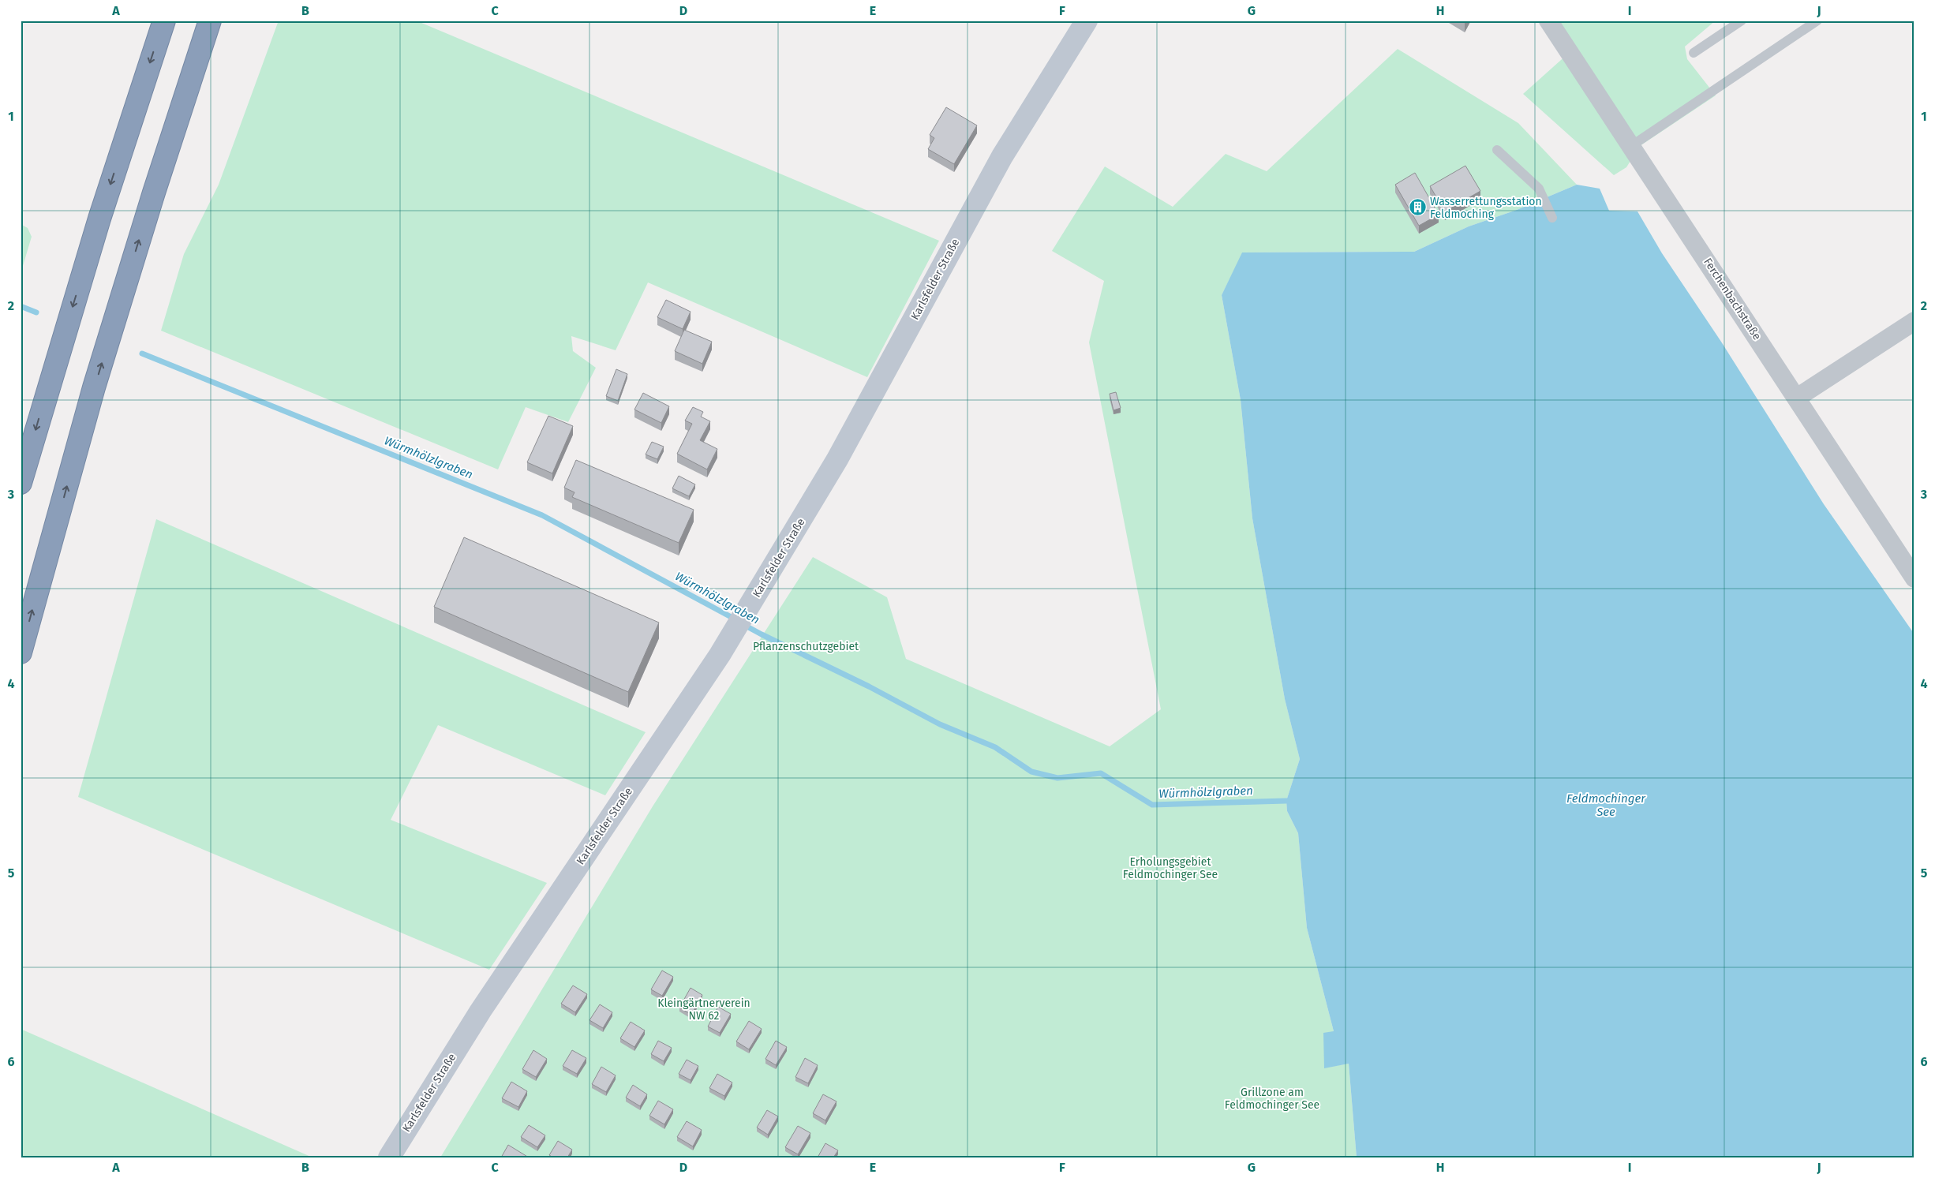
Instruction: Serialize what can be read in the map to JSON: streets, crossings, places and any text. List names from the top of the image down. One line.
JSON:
{"streets":{"street":["Karlsfelder Straße","Ferchenbachstraße"]},"water":["Würmhölzlgraben","Feldmochinger See"],"parks":["Pflanzenschutzgebiet","Erholungsgebiet Feldmochinger See","Kleingärtnerverein NW 62","Grillzone am Feldmochinger See"],"places":{"building":["Wasserrettungsstation Feldmoching"]},"grid":{"columns":["A","B","C","D","E","F","G","H","I","J"],"rows":["1","2","3","4","5","6"]}}
